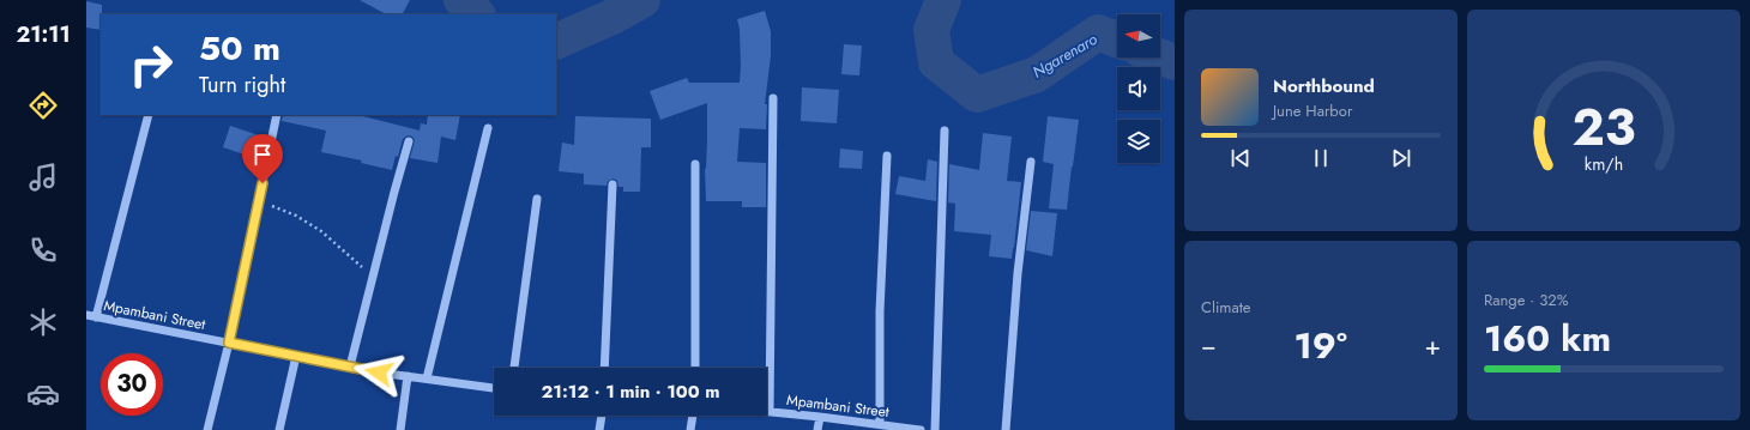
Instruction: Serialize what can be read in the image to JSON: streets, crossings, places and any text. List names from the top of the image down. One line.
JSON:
{"streets":{"street":["Mpambani Street"]},"water":["Ngarenaro"],"north":"left","page":{"tabs":"21:11","turn":["50 m","Turn right"],"song":["Northbound","June Harbor"],"tile":["Climate",["Range · 32%","160 km"]],"heat":["−","19°","+"],"limit":"30","trip":"21:12 · 1 min · 100 m","gauge":["23","km/h"]}}
